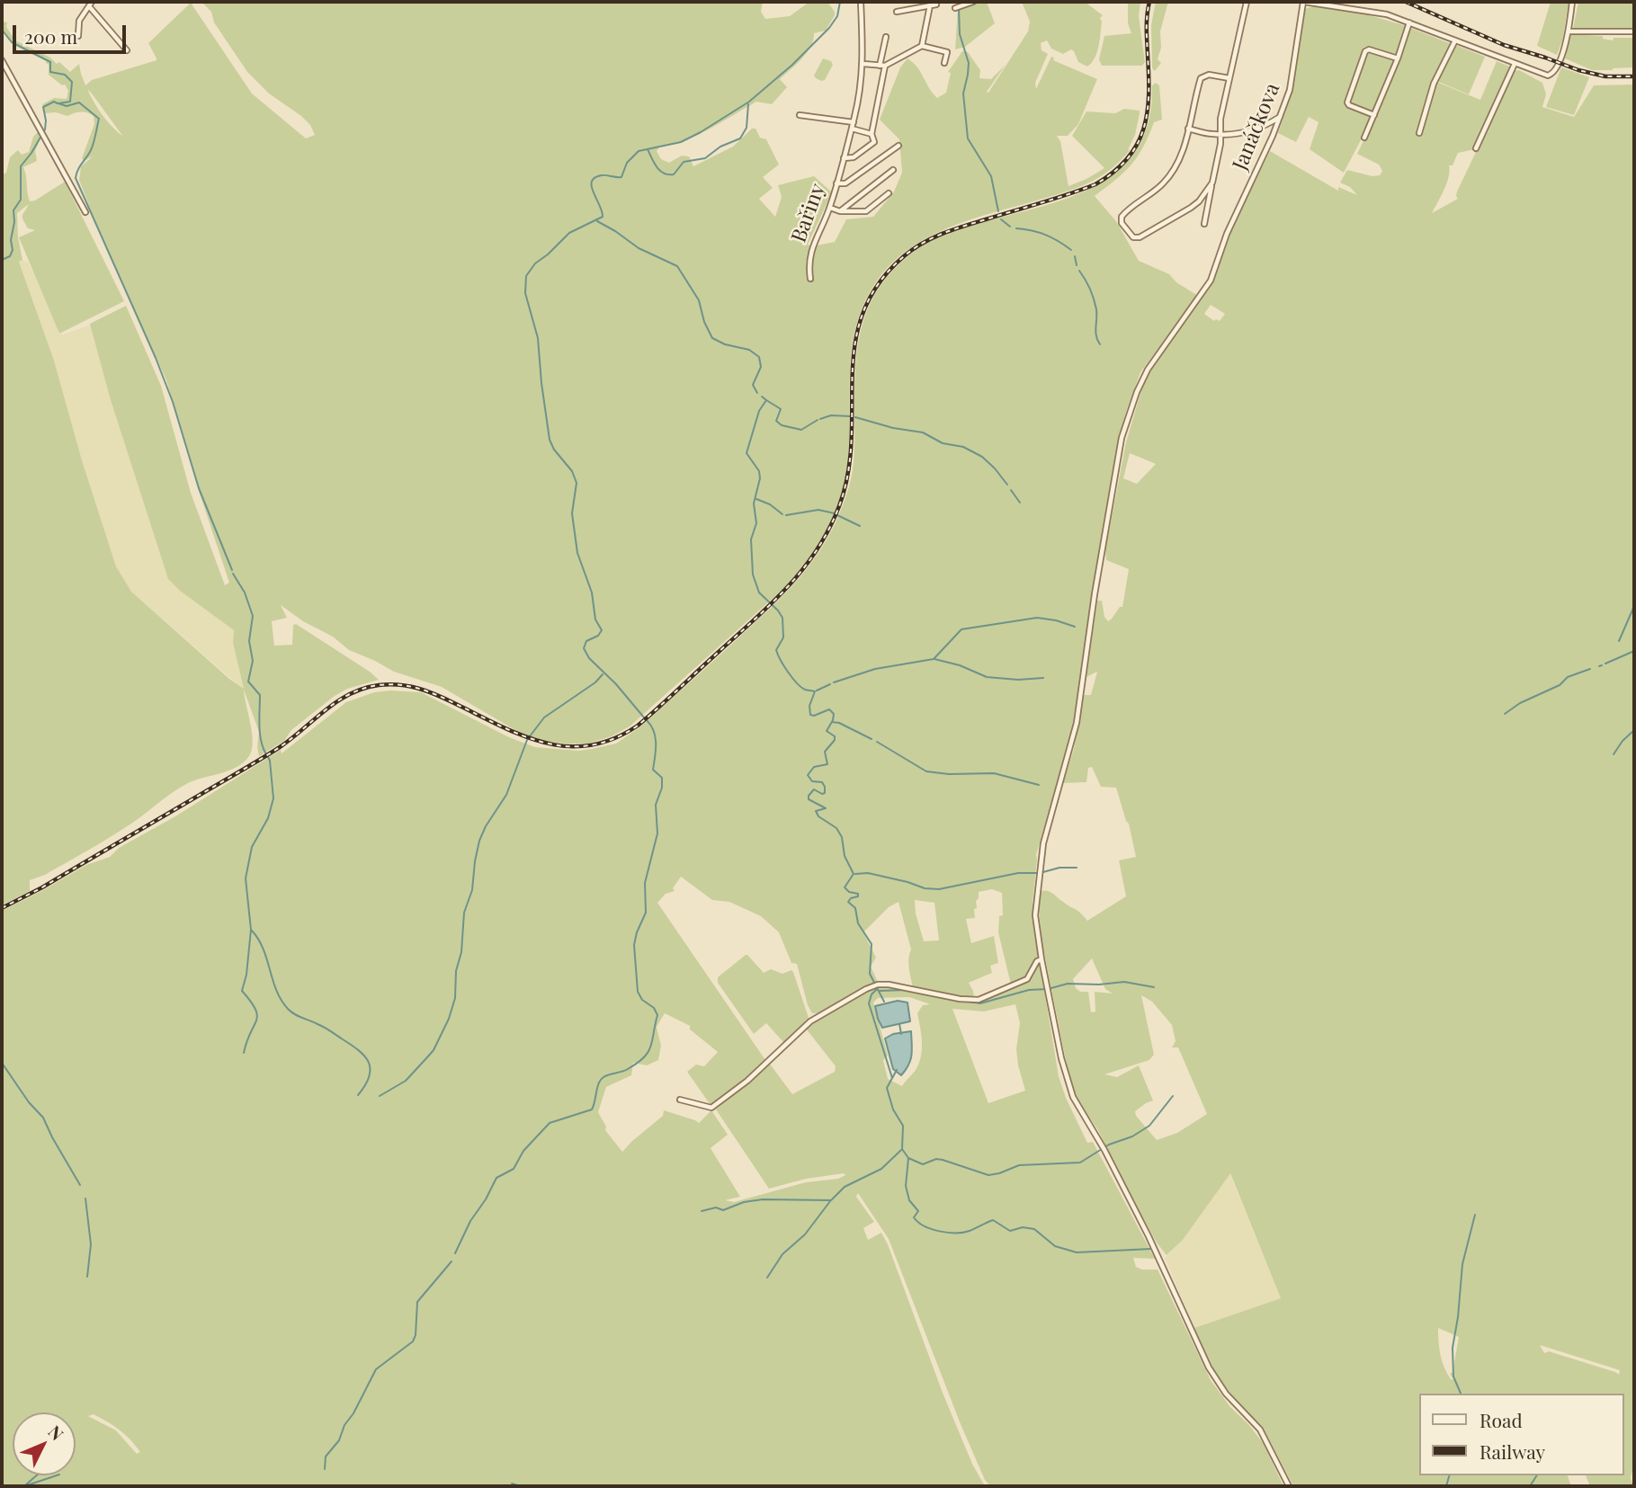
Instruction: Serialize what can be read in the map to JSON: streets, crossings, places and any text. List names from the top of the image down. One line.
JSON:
{"streets":{"street":["Janáčkova","Bařiny"]},"legend":["Road","Railway"],"scale_bar":"200 m","north":"top right"}
